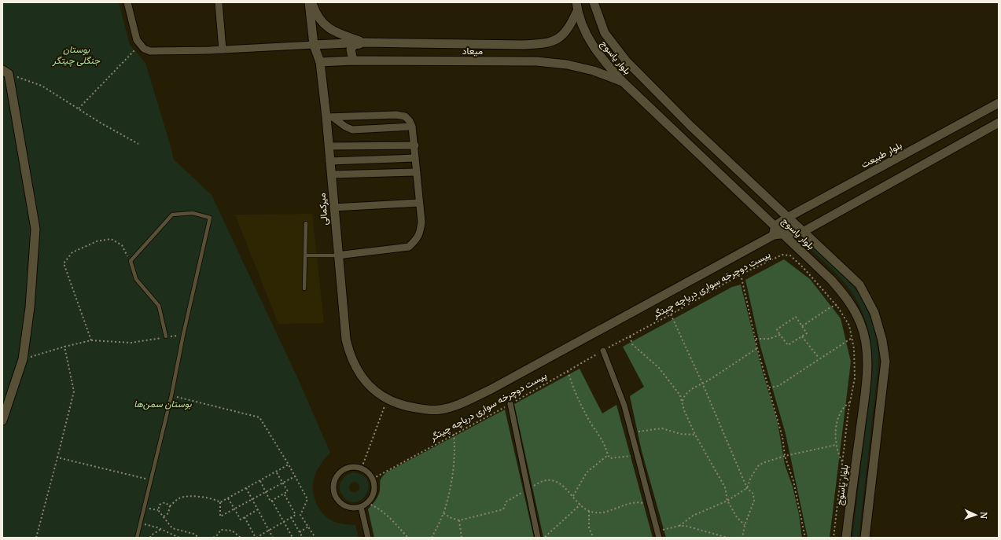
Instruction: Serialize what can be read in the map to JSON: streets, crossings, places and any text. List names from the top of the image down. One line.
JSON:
{"streets":{"street":["میعاد","بلوار یاسوج","بلوار طبیعت","میرکمالی"],"path":["پیست دوچرخه سواری دریاچه چیتگر"]},"crossings":[["میعاد","بلوار یاسوج"],["میعاد","میرکمالی"],["بلوار یاسوج","بلوار طبیعت"]],"parks":["بوستان جنگلی چیتگر","بوستان سمن‌ها"],"north":"right"}
